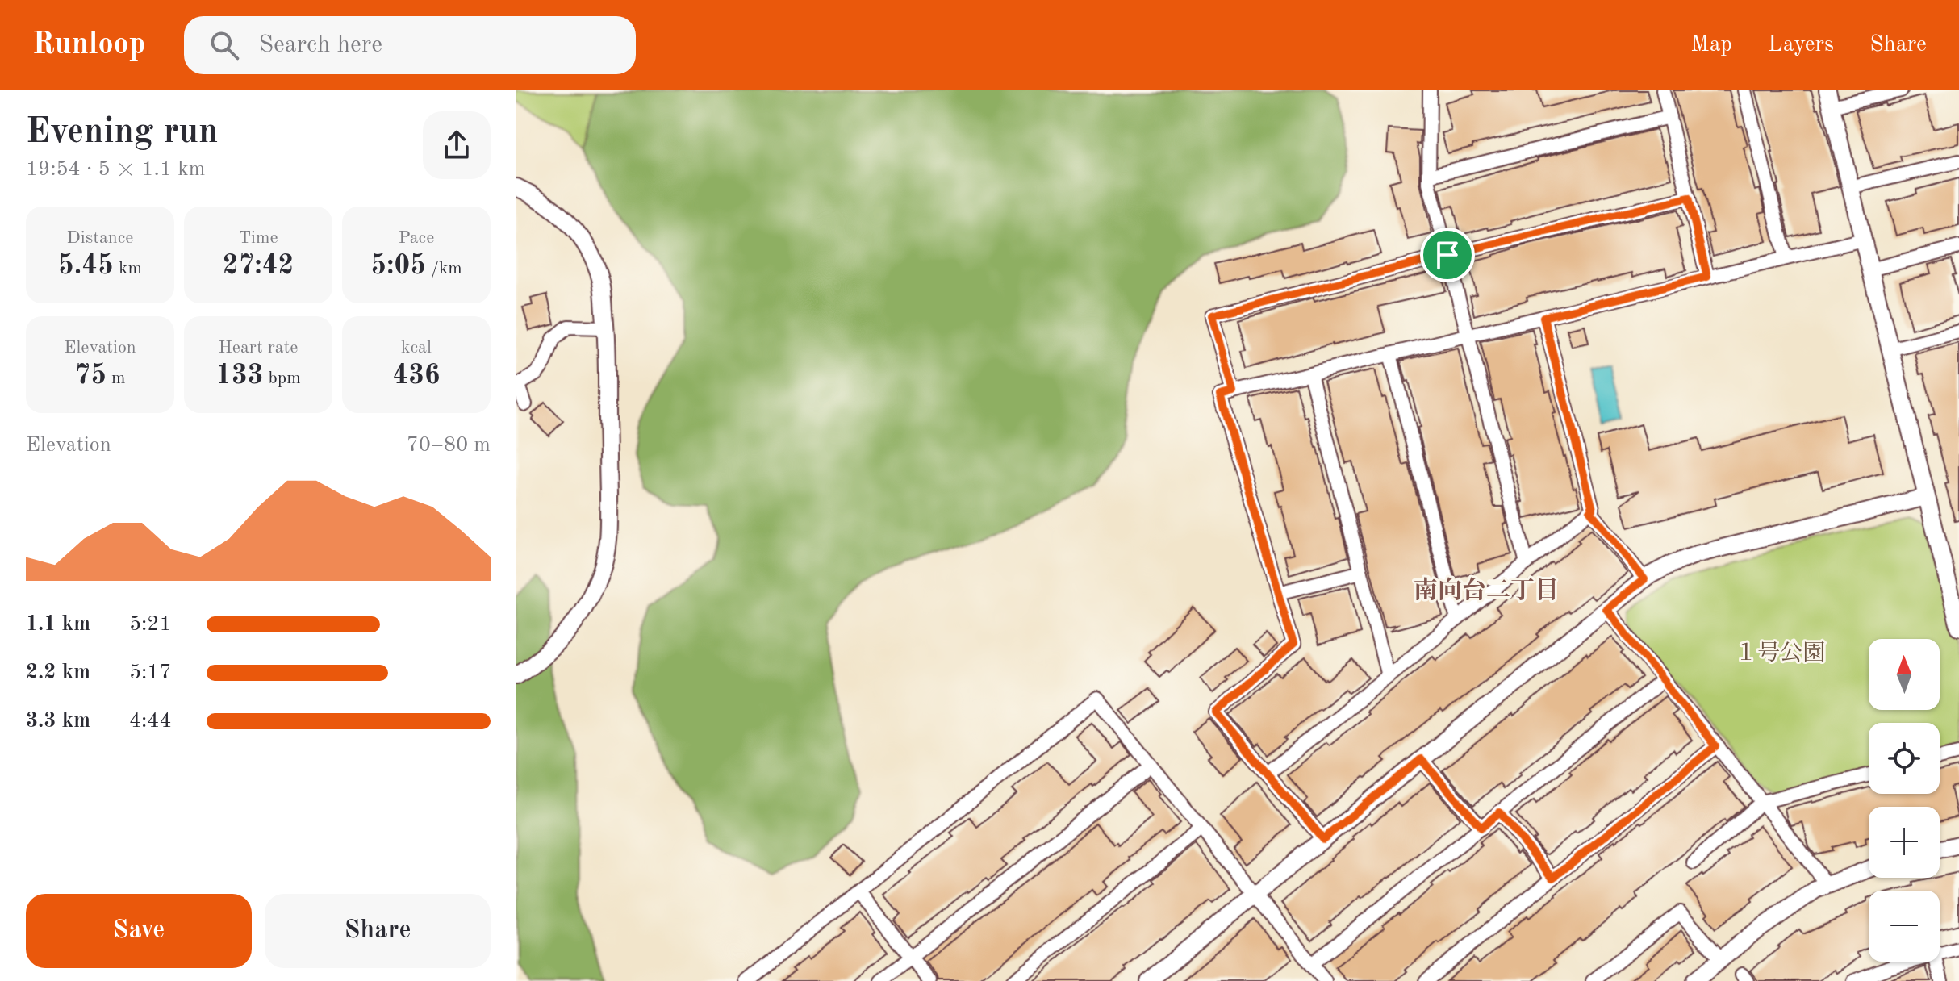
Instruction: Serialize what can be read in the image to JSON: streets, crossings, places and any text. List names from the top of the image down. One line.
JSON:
{"districts":["南向台二丁目"],"parks":["１号公園"],"north":"top","page":{"header":"Runloop","search":"Search here","nav":["Map","Layers","Share"],"heading":["Evening run","19:54 · 5 × 1.1 km"],"stats":[["Distance","5.45 km"],["Time","27:42"],["Pace","5:05 /km"],["Elevation","75 m"],["Heart rate","133 bpm"],["kcal","436"]],"chart":["Elevation","70–80 m"],"list":[{"name":"1.1 km","note":"5:21"},{"name":"2.2 km","note":"5:17"},{"name":"3.3 km","note":"4:44"}],"map_buttons":["+","−"],"buttons":["Save","Share"]}}
